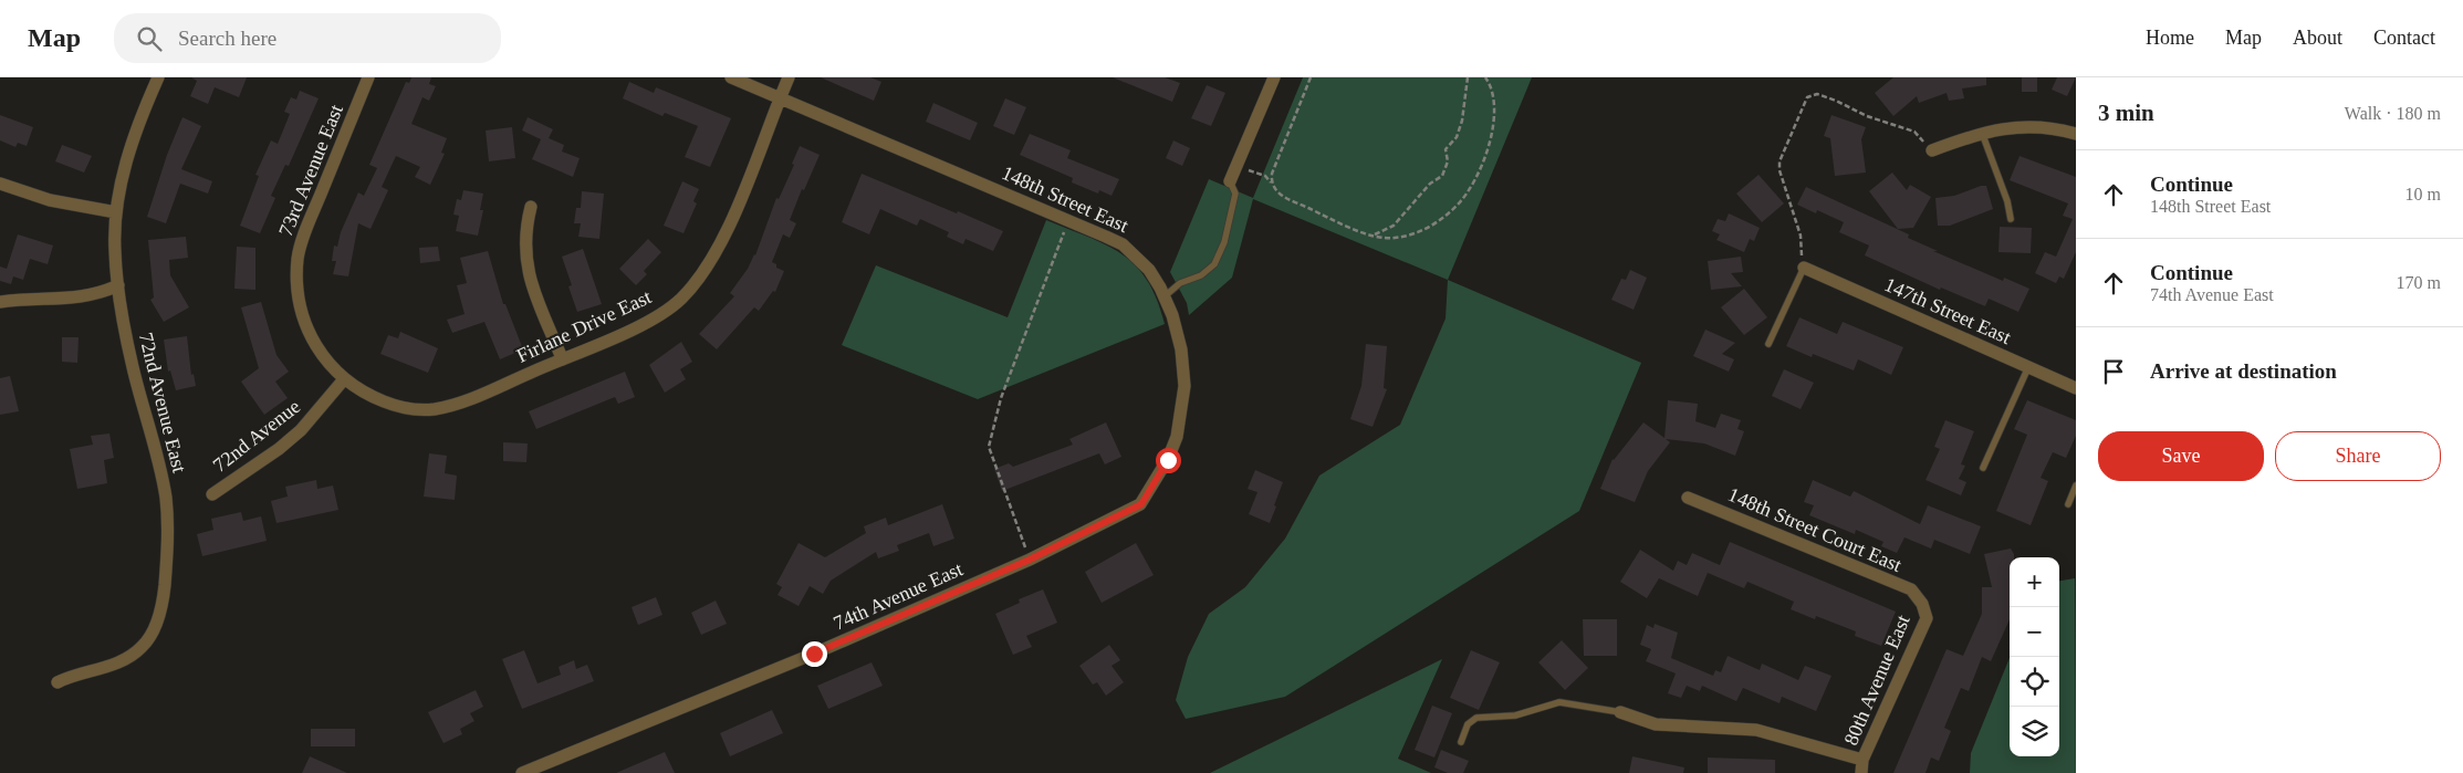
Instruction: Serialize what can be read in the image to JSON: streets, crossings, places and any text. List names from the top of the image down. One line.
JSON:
{"streets":{"street":["73rd Avenue East","148th Street East","147th Street East","Firlane Drive East","72nd Avenue East","72nd Avenue","148th Street Court East","74th Avenue East","80th Avenue East"]},"crossings":[["73rd Avenue East","Firlane Drive East"],["73rd Avenue East","72nd Avenue"],["148th Street East","Firlane Drive East"],["148th Street East","74th Avenue East"],["148th Street Court East","80th Avenue East"]],"page":{"header":"Map","search":"Search here","nav":["Home","Map","About","Contact"],"heading":["3 min","Walk · 180 m"],"list":[["Continue","148th Street East","10 m"],["Continue","74th Avenue East","170 m"],"Arrive at destination"],"buttons":["Save","Share"],"map_buttons":["+","−"]}}
